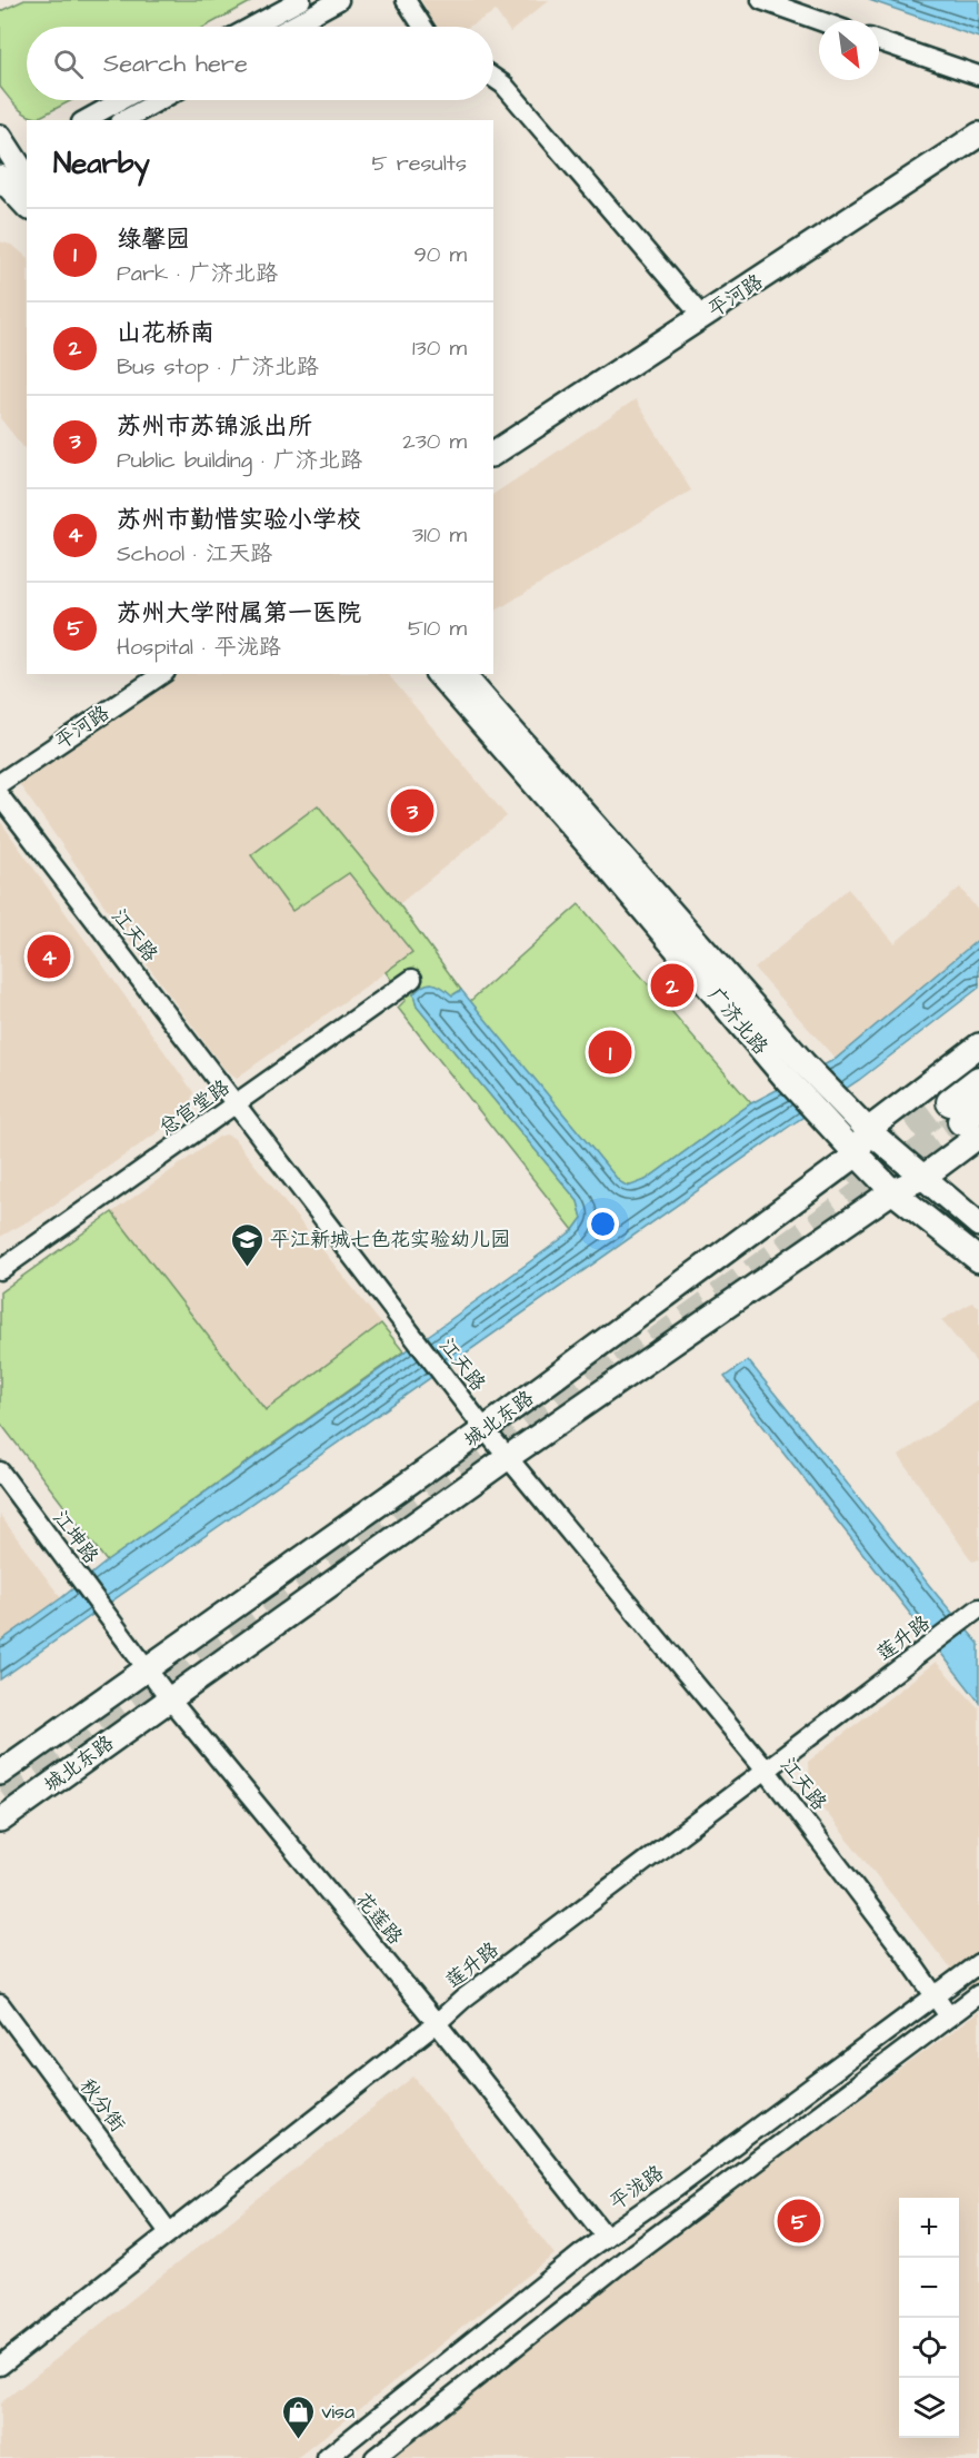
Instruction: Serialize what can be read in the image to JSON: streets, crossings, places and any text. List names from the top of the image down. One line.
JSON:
{"streets":{"main road":["平河路","广济北路","城北东路"],"street":["江天路","总官堂路","江坤路","莲升路","花莲路","秋分街","平泷路"]},"crossings":[["江天路","总官堂路"],["江天路","城北东路"],["江天路","莲升路"],["江天路","平泷路"],["广济北路","城北东路"],["城北东路","花莲路"],["江坤路","花莲路"],["莲升路","花莲路"],["莲升路","秋分街"],["花莲路","平泷路"]],"places":{"school or university":["平江新城七色花实验幼儿园"],"shop":["visa"]},"north":"bottom right","page":{"search":"Search here","heading":["Nearby","5 results"],"list":[{"mark":"1","name":"绿馨园","note":"Park · 广济北路","value":"90 m"},{"mark":"2","name":"山花桥南","note":"Bus stop · 广济北路","value":"130 m"},{"mark":"3","name":"苏州市苏锦派出所","note":"Public building · 广济北路","value":"230 m"},{"mark":"4","name":"苏州市勤惜实验小学校","note":"School · 江天路","value":"310 m"},{"mark":"5","name":"苏州大学附属第一医院","note":"Hospital · 平泷路","value":"510 m"}],"pins":["3","4","2","1","5"],"map_buttons":["+","−"]}}
